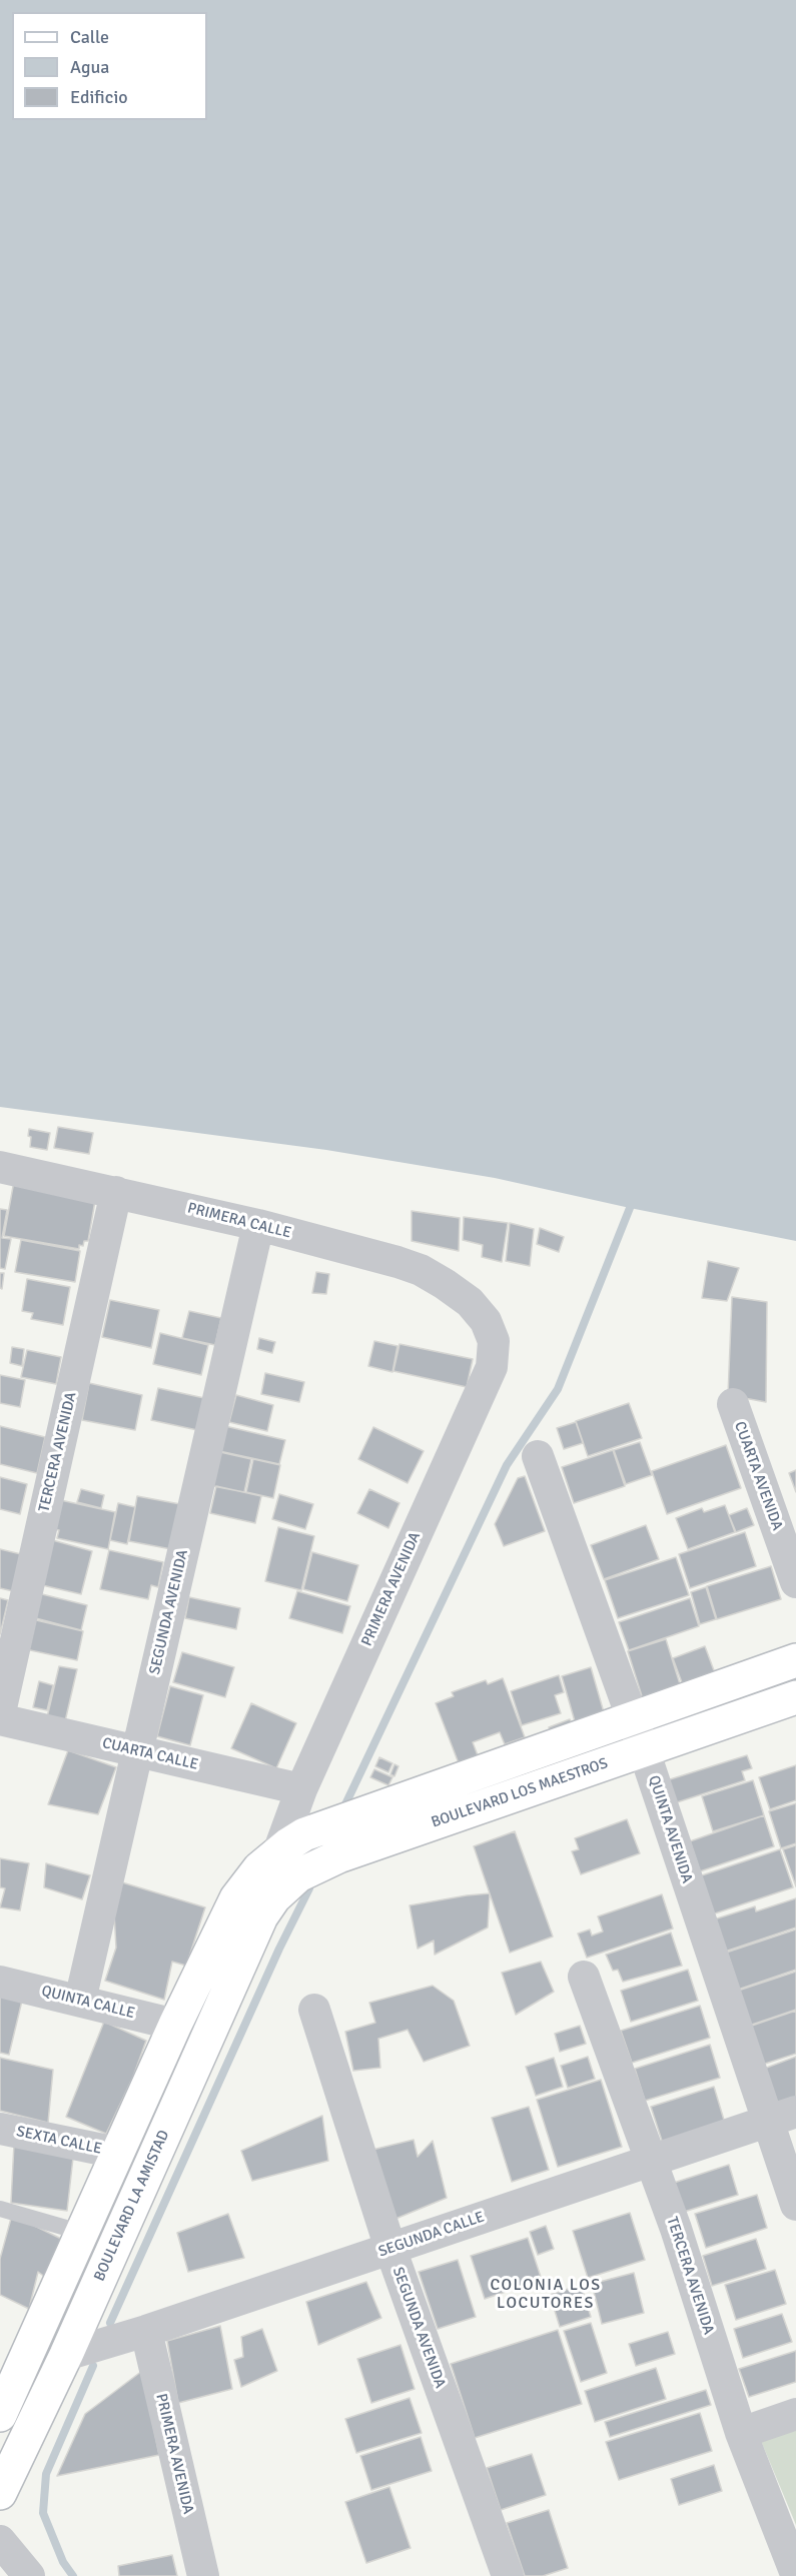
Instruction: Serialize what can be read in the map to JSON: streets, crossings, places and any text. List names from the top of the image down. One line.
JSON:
{"streets":{"street":["PRIMERA CALLE","TERCERA AVENIDA","CUARTA AVENIDA","PRIMERA AVENIDA","SEGUNDA AVENIDA","CUARTA CALLE","BOULEVARD LOS MAESTROS","QUINTA AVENIDA","QUINTA CALLE","SEXTA CALLE","BOULEVARD LA AMISTAD","SEGUNDA CALLE"]},"crossings":[["PRIMERA CALLE","TERCERA AVENIDA"],["PRIMERA CALLE","PRIMERA AVENIDA"],["PRIMERA CALLE","SEGUNDA AVENIDA"],["TERCERA AVENIDA","SEGUNDA CALLE"],["PRIMERA AVENIDA","CUARTA CALLE"],["PRIMERA AVENIDA","BOULEVARD LOS MAESTROS"],["PRIMERA AVENIDA","SEGUNDA CALLE"],["SEGUNDA AVENIDA","CUARTA CALLE"],["SEGUNDA AVENIDA","QUINTA CALLE"],["SEGUNDA AVENIDA","SEGUNDA CALLE"],["BOULEVARD LOS MAESTROS","QUINTA AVENIDA"],["BOULEVARD LOS MAESTROS","BOULEVARD LA AMISTAD"],["QUINTA AVENIDA","SEGUNDA CALLE"],["BOULEVARD LA AMISTAD","SEGUNDA CALLE"]],"districts":["COLONIA LOS LOCUTORES"],"legend":["Calle","Agua","Edificio"]}
